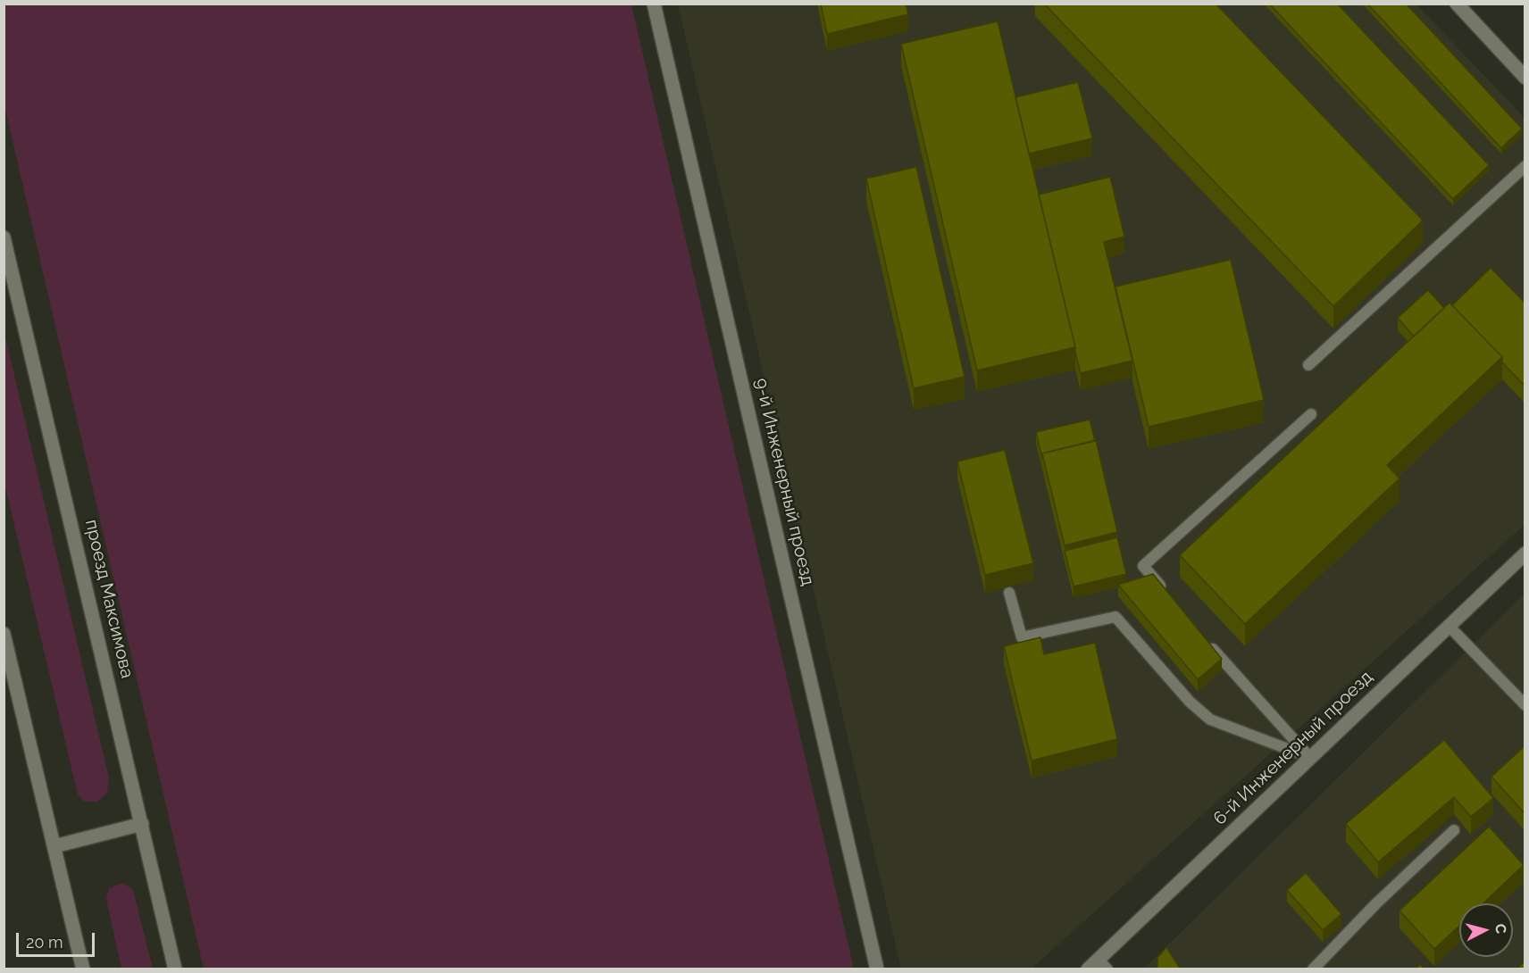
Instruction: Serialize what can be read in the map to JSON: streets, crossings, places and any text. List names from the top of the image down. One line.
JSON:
{"streets":{"street":["9-й Инженерный проезд","проезд Максимова","6-й Инженерный проезд"]},"scale_bar":"20 m","north":"right"}
